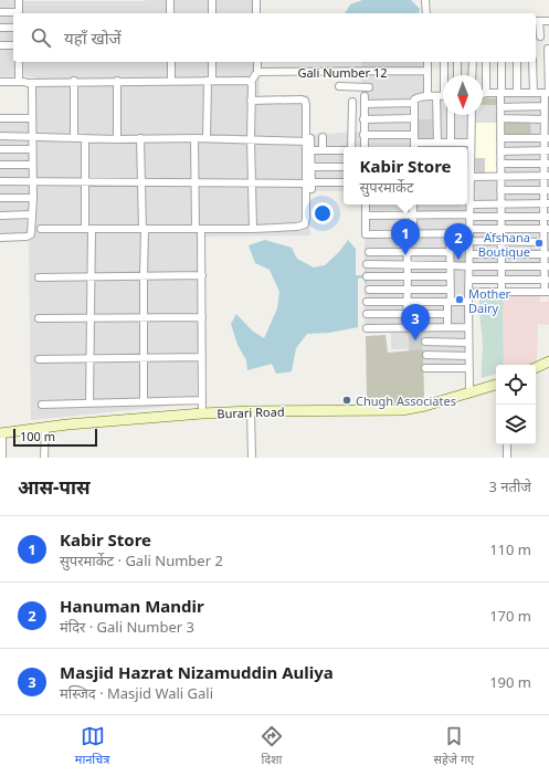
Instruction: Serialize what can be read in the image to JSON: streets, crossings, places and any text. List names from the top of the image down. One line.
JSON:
{"streets":{"main road":["Burari Road"],"street":["Gali Number 12"]},"places":["Afshana Boutique","Mother Dairy","Chugh Associates"],"scale_bar":"100 m","north":"bottom","page":{"search":"यहाँ खोजें","popup":["Kabir Store","सुपरमार्केट"],"pins":["1","2","3"],"scale":"100 m","heading":["आस-पास","3 नतीजे"],"list":[{"mark":"1","name":"Kabir Store","note":"सुपरमार्केट · Gali Number 2","value":"110 m"},{"mark":"2","name":"Hanuman Mandir","note":"मंदिर · Gali Number 3","value":"170 m"},{"mark":"3","name":"Masjid Hazrat Nizamuddin Auliya","note":"मस्जिद · Masjid Wali Gali","value":"190 m"}],"nav":["मानचित्र","दिशा","सहेजे गए"]}}
